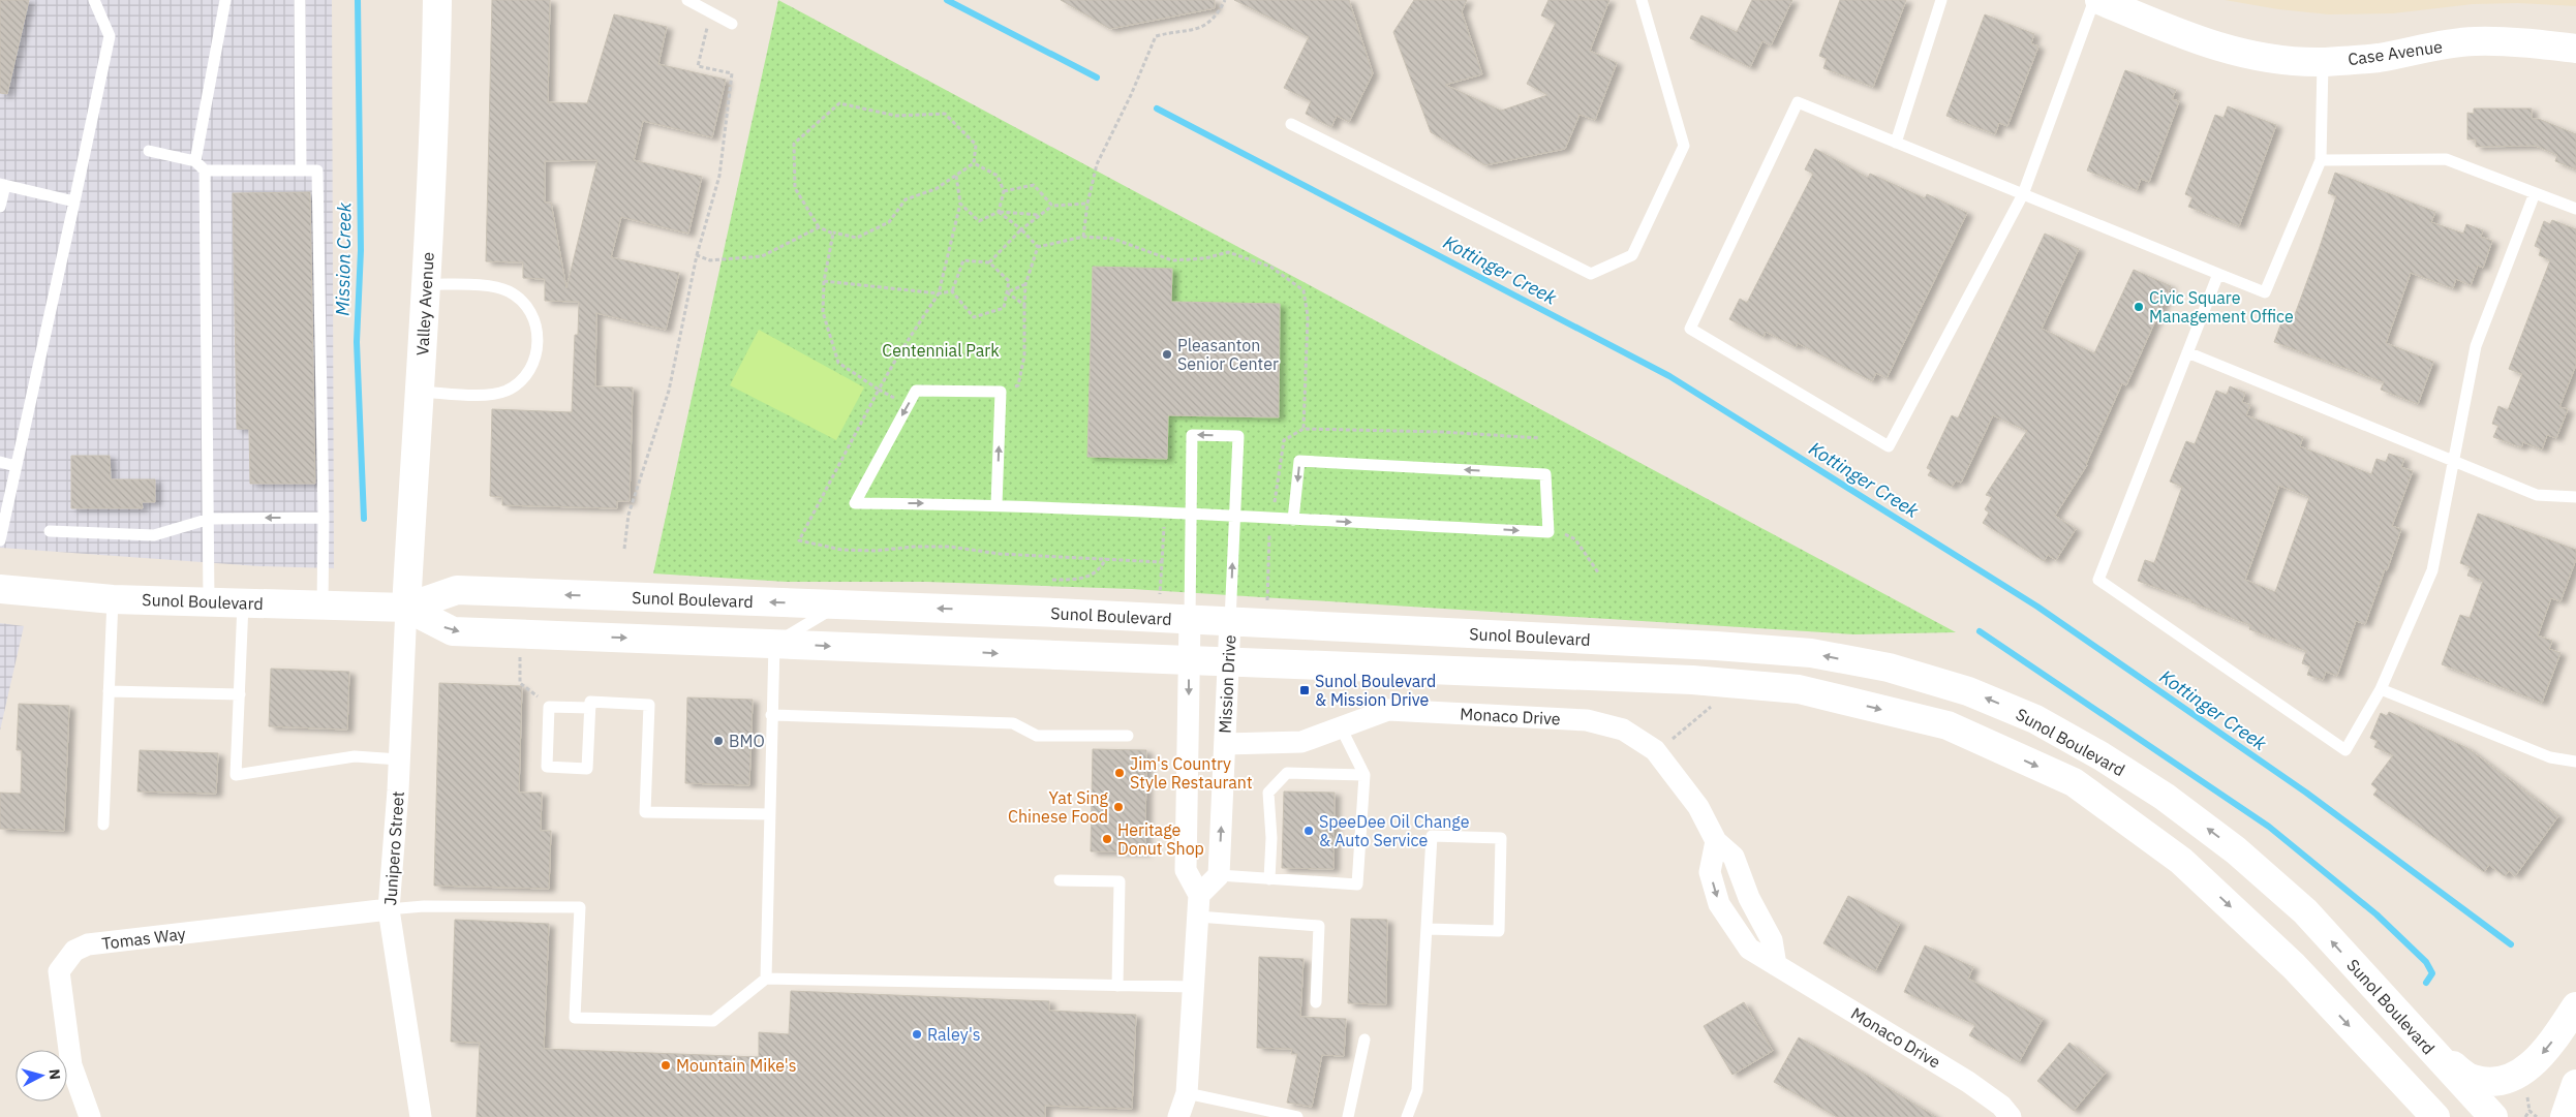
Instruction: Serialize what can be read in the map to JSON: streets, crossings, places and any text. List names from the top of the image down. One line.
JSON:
{"streets":{"main road":["Case Avenue","Valley Avenue","Sunol Boulevard"],"street":["Mission Drive","Monaco Drive","Junipero Street","Tomas Way"]},"crossings":[["Valley Avenue","Sunol Boulevard"],["Valley Avenue","Junipero Street"],["Sunol Boulevard","Mission Drive"],["Sunol Boulevard","Junipero Street"],["Mission Drive","Monaco Drive"],["Junipero Street","Tomas Way"]],"water":["Mission Creek","Kottinger Creek"],"parks":["Centennial Park"],"places":{"other":["Civic Square Management Office","Pleasanton Senior Center","BMO","Jim's Country Style Restaurant","Yat Sing Chinese Food","SpeeDee Oil Change & Auto Service","Heritage Donut Shop","Raley's","Mountain Mike's"],"transit":["Sunol Boulevard & Mission Drive"]},"north":"right"}
